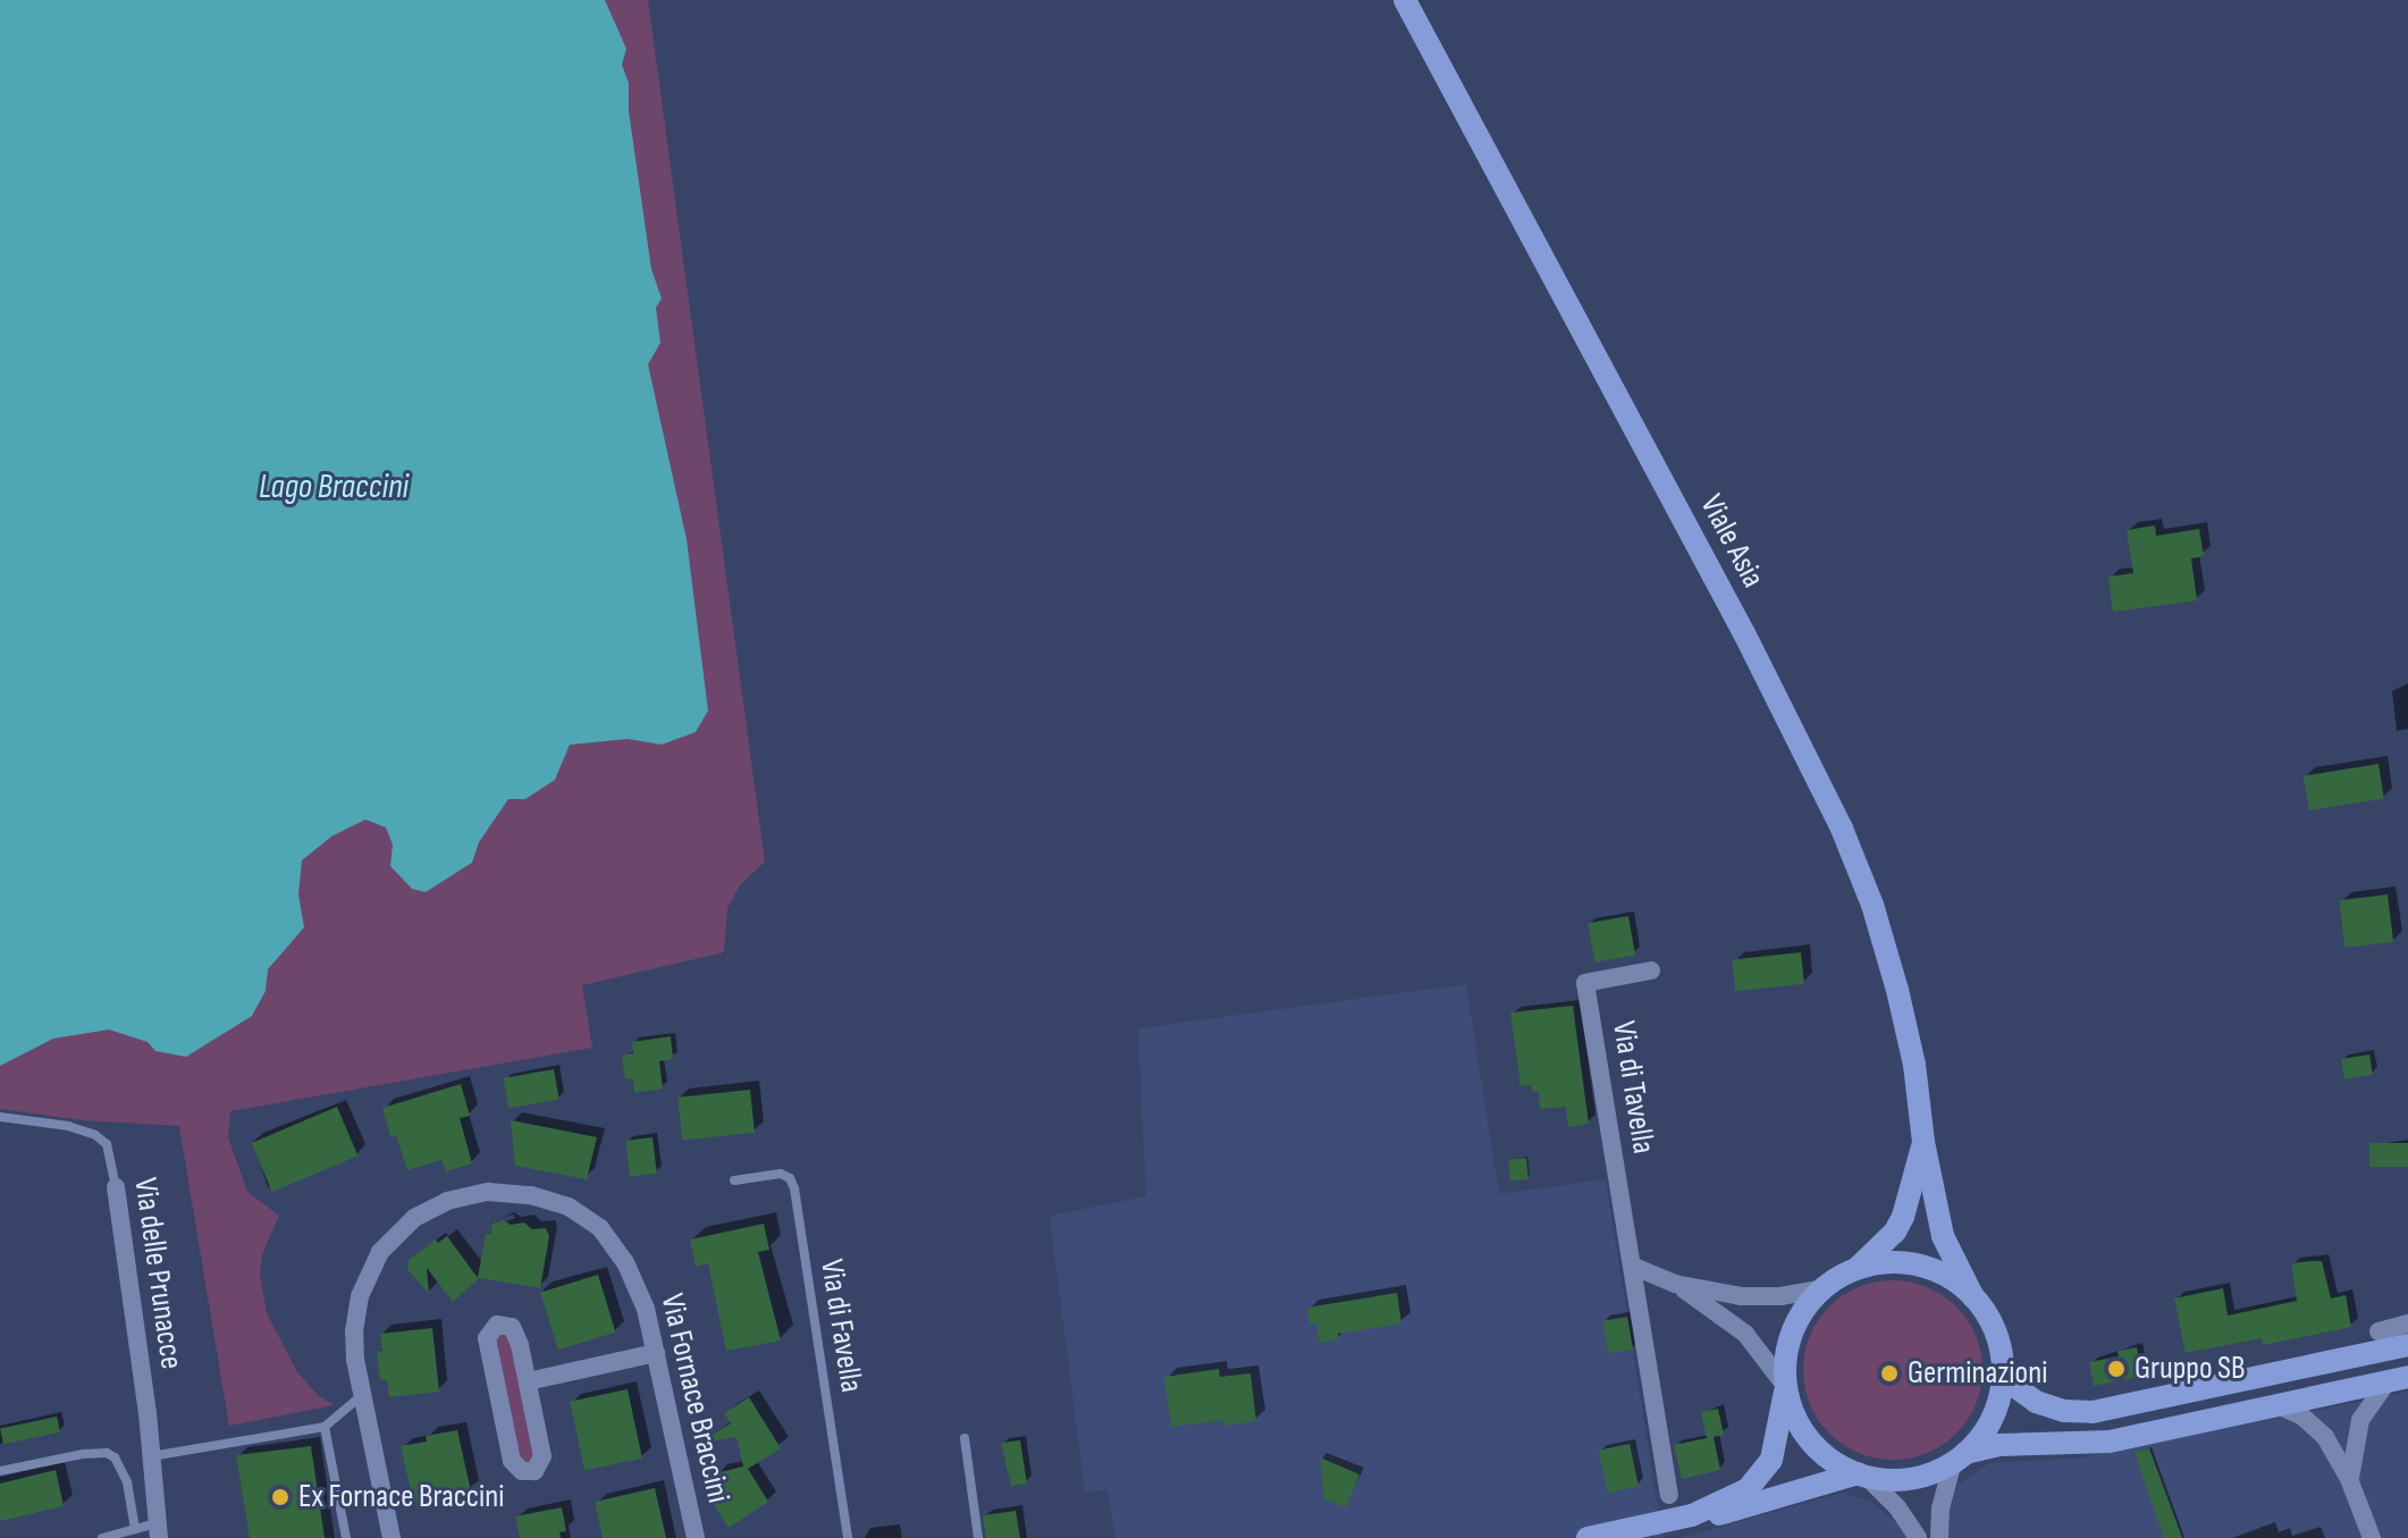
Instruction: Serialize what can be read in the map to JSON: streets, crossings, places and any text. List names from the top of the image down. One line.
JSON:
{"streets":{"main road":["Viale Asia"],"street":["Via di Tavella","Via delle Prunacce","Via Fornace Braccini"],"lane":["Via di Favella"]},"water":["Lago Braccini"],"places":["Gruppo SB","Germinazioni","Ex Fornace Braccini"]}
